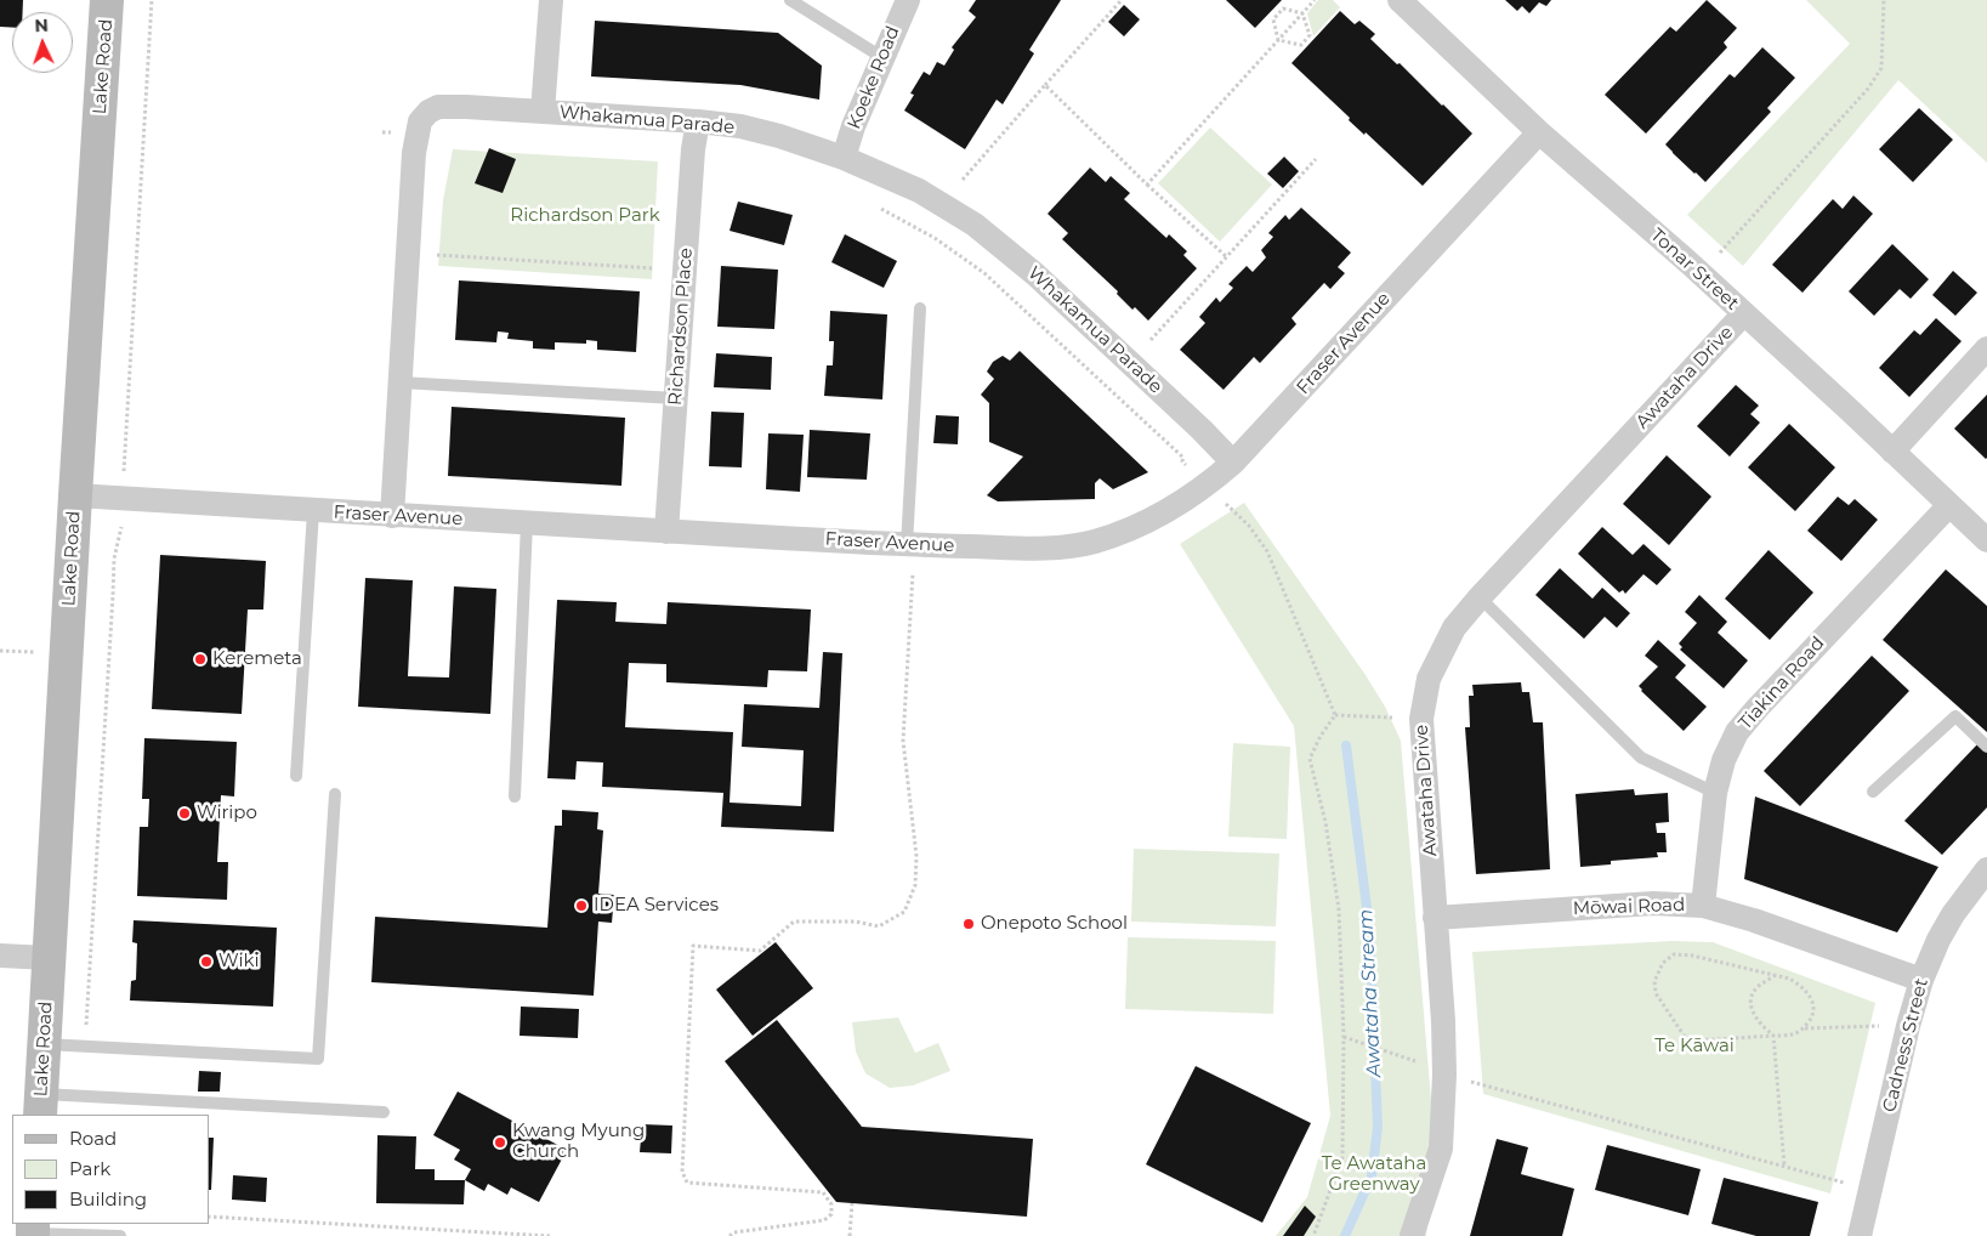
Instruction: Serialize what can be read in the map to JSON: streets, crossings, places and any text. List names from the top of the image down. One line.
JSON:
{"streets":{"main road":["Lake Road"],"street":["Koeke Road","Whakamua Parade","Tonar Street","Richardson Place","Fraser Avenue","Awataha Drive","Tiakina Road","Mōwai Road","Cadness Street"]},"crossings":[["Lake Road","Fraser Avenue"],["Koeke Road","Whakamua Parade"],["Whakamua Parade","Richardson Place"],["Whakamua Parade","Fraser Avenue"],["Tonar Street","Fraser Avenue"],["Tonar Street","Awataha Drive"],["Tonar Street","Tiakina Road"],["Richardson Place","Fraser Avenue"],["Awataha Drive","Mōwai Road"],["Tiakina Road","Mōwai Road"],["Mōwai Road","Cadness Street"]],"water":["Awataha Stream"],"parks":["Richardson Park","Te Kāwai","Te Awataha Greenway"],"places":["Keremeta","Wiripo","IDEA Services","Onepoto School","Wiki","Kwang Myung Church"],"legend":["Road","Park","Building"],"north":"top"}
